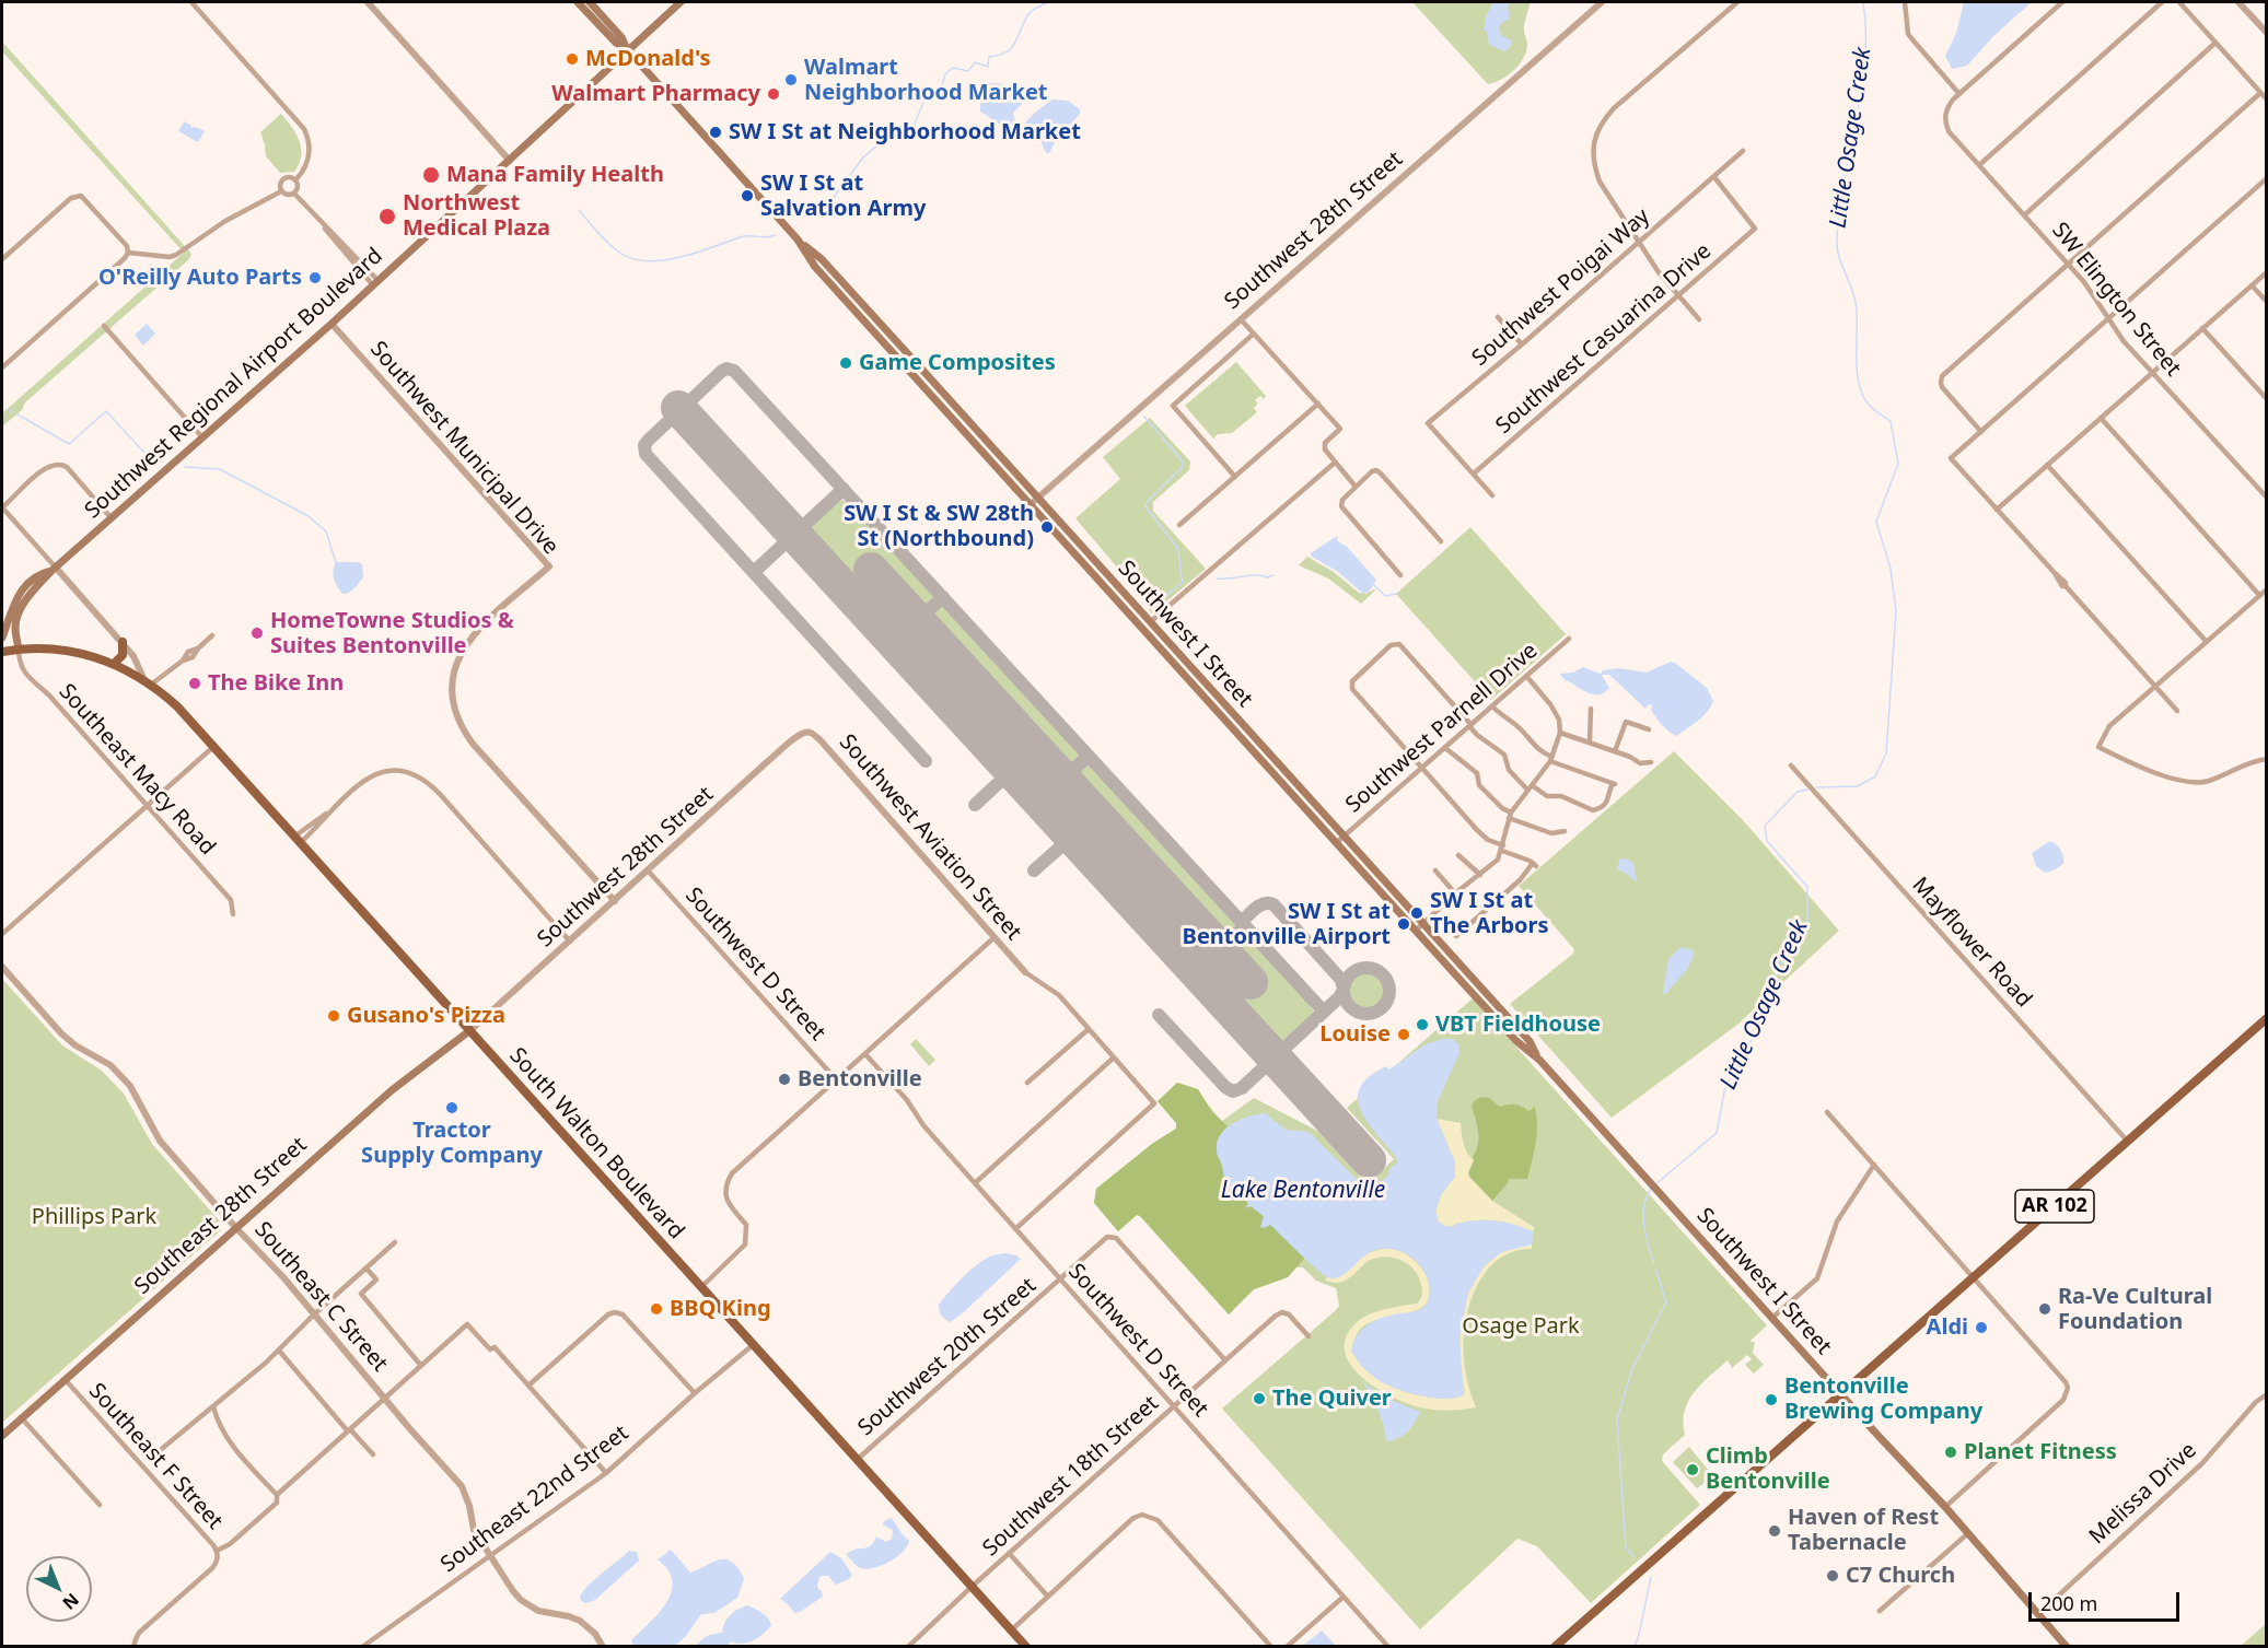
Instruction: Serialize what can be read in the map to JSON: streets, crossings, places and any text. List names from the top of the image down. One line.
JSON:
{"streets":{"main road":["Southwest Regional Airport Boulevard","Southwest I Street","South Walton Boulevard","AR 102","Southeast 28th Street"],"street":["Southwest 28th Street","Southwest Poigai Way","SW Elington Street","Southwest Casuarina Drive","Southwest Municipal Drive","Southwest Parnell Drive","Southeast Macy Road","Southwest Aviation Street","Mayflower Road","Southwest D Street","Southeast C Street","Southwest 20th Street","Southeast F Street","Southwest 18th Street","Melissa Drive","Southeast 22nd Street"]},"crossings":[["Southwest 28th Street","Southwest Municipal Drive"],["Southwest 28th Street","Southwest I Street"],["Southwest 28th Street","Southwest Aviation Street"],["Southwest 28th Street","Southwest D Street"],["Southwest 28th Street","South Walton Boulevard"],["Southwest 28th Street","Southeast 28th Street"],["Southwest Poigai Way","Southwest Casuarina Drive"],["Southwest Regional Airport Boulevard","Southwest Municipal Drive"],["Southwest Regional Airport Boulevard","Southwest I Street"],["Southwest Regional Airport Boulevard","Southeast Macy Road"],["Southwest Regional Airport Boulevard","South Walton Boulevard"],["Southwest I Street","Southwest Parnell Drive"],["Southwest I Street","AR 102"],["Southwest I Street","Melissa Drive"],["Southeast Macy Road","South Walton Boulevard"],["Mayflower Road","AR 102"],["Southwest D Street","Southwest 20th Street"],["Southwest D Street","Southwest 18th Street"],["South Walton Boulevard","Southeast 28th Street"],["South Walton Boulevard","Southwest 20th Street"],["South Walton Boulevard","Southwest 18th Street"],["South Walton Boulevard","Southeast 22nd Street"],["Southeast 28th Street","Southeast C Street"],["Southeast 28th Street","Southeast F Street"],["Southeast C Street","Southeast 22nd Street"],["Southwest 20th Street","Southwest 18th Street"]],"water":["Little Osage Creek","Lake Bentonville"],"parks":["Phillips Park","Osage Park"],"places":["McDonald's","Walmart Neighborhood Market","Walmart Pharmacy","SW I St at Neighborhood Market","Mana Family Health","SW I St at Salvation Army","Northwest Medical Plaza","O'Reilly Auto Parts","Game Composites","SW I St & SW 28th St (Northbound)","HomeTowne Studios & Suites Bentonville","The Bike Inn","SW I St at The Arbors","SW I St at Bentonville Airport","Gusano's Pizza","VBT Fieldhouse","Louise","Bentonville","Tractor Supply Company","BBQ King","Ra-Ve Cultural Foundation","Aldi","The Quiver","Bentonville Brewing Company","Planet Fitness","Climb Bentonville","Haven of Rest Tabernacle","C7 Church"],"scale_bar":"200 m","north":"bottom right"}
